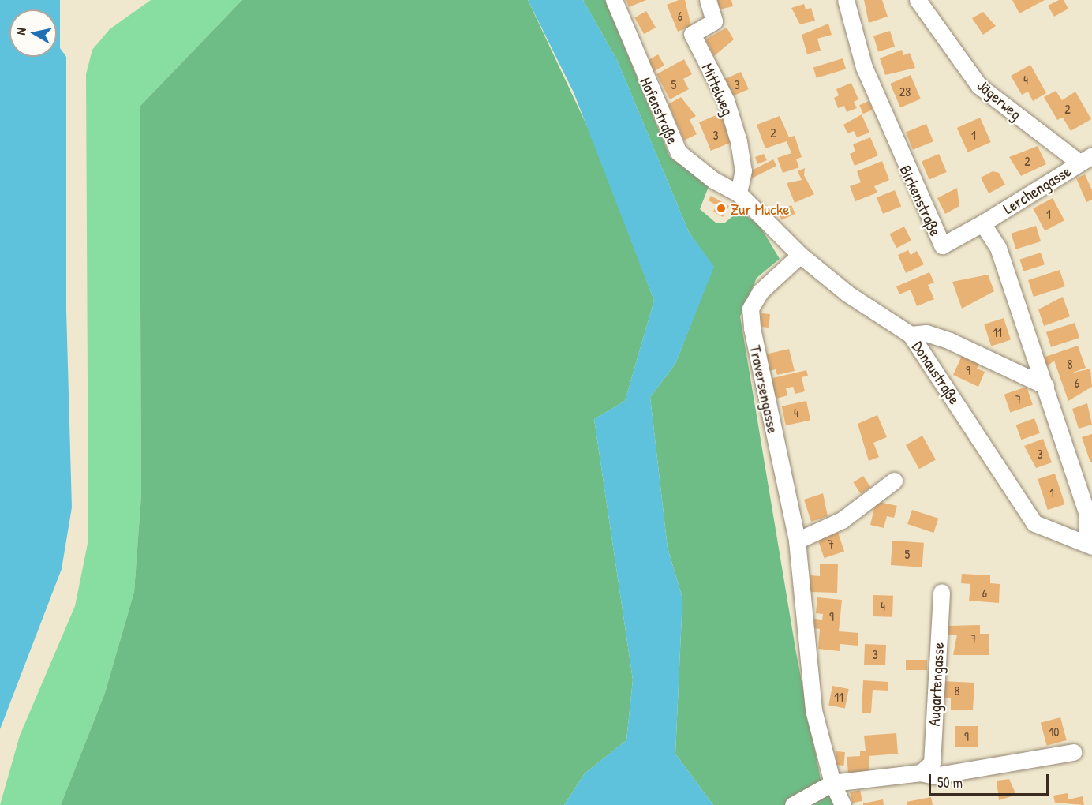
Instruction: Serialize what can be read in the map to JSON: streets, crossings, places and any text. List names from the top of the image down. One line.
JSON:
{"streets":{"street":["Mittelweg","Jägerweg","Hafenstraße","Lerchengasse","Birkenstraße","Donaustraße","Traversengasse","Augartengasse"]},"crossings":[["Mittelweg","Hafenstraße"],["Mittelweg","Donaustraße"],["Jägerweg","Lerchengasse"],["Hafenstraße","Donaustraße"],["Lerchengasse","Birkenstraße"],["Donaustraße","Traversengasse"]],"places":["Zur Mucke"],"house_numbers":["6","4","5","3","28","2","2","3","1","2","1","11","8","9","6","7","4","3","1","7","5","6","4","9","7","3","8","11","10","9"],"scale_bar":"50 m","north":"left"}
